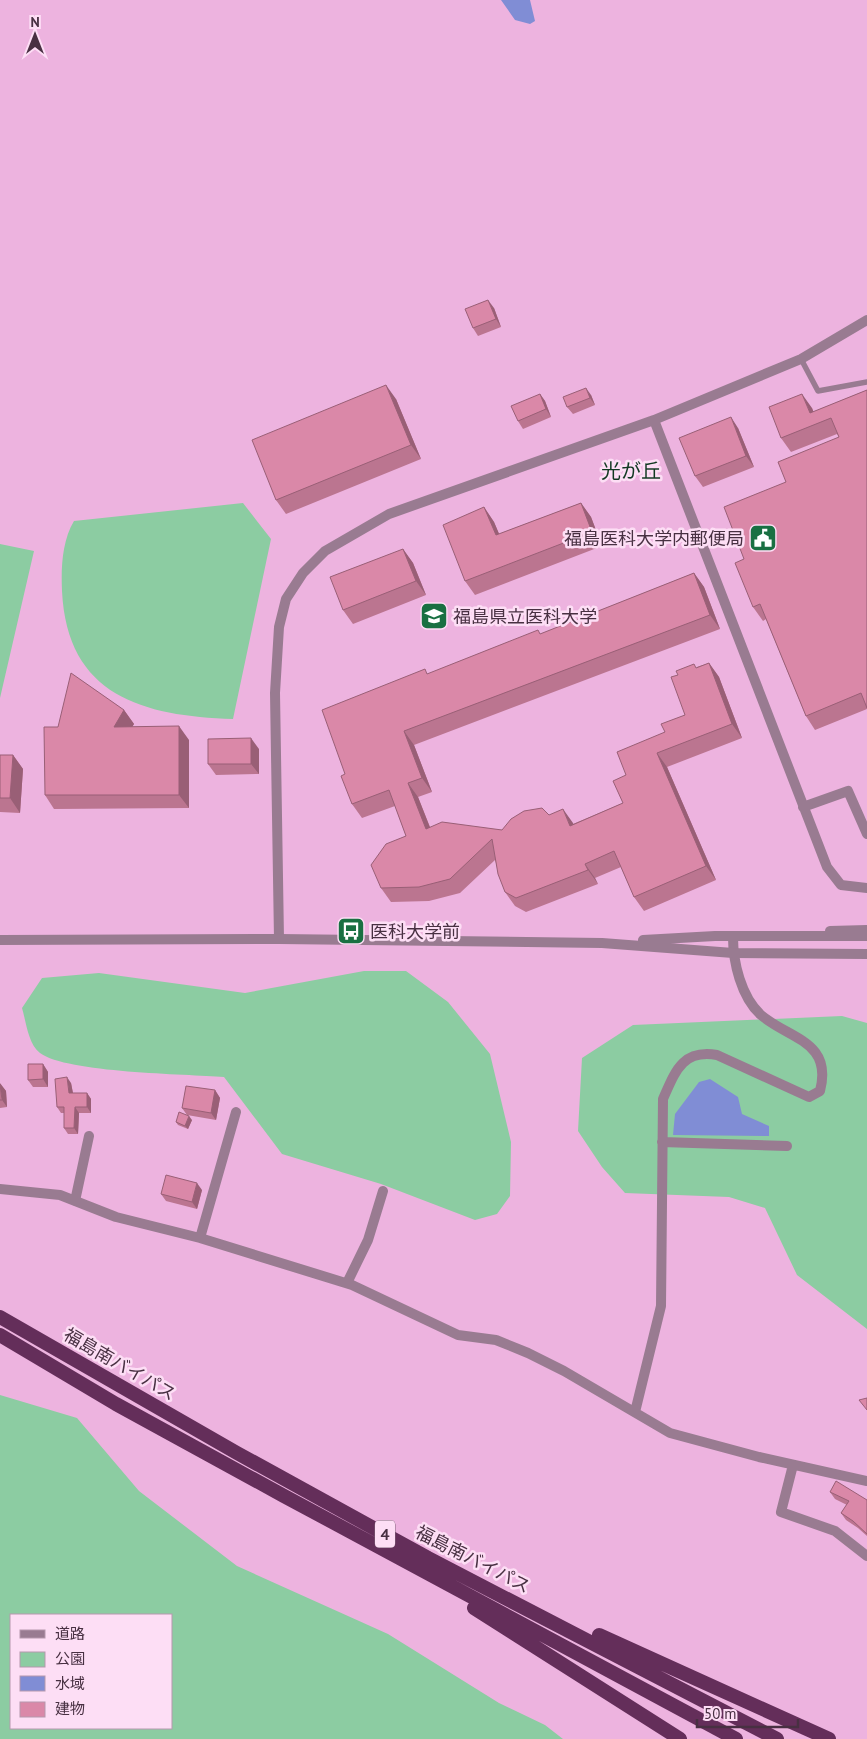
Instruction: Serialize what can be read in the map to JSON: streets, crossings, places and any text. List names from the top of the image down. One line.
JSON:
{"streets":{"highway":["福島南バイパス","4"]},"districts":["光が丘"],"places":{"public building":["福島医科大学内郵便局"],"school or university":["福島県立医科大学"],"bus stop":["医科大学前"]},"legend":["道路","公園","水域","建物"],"scale_bar":"50 m","north":"top"}
